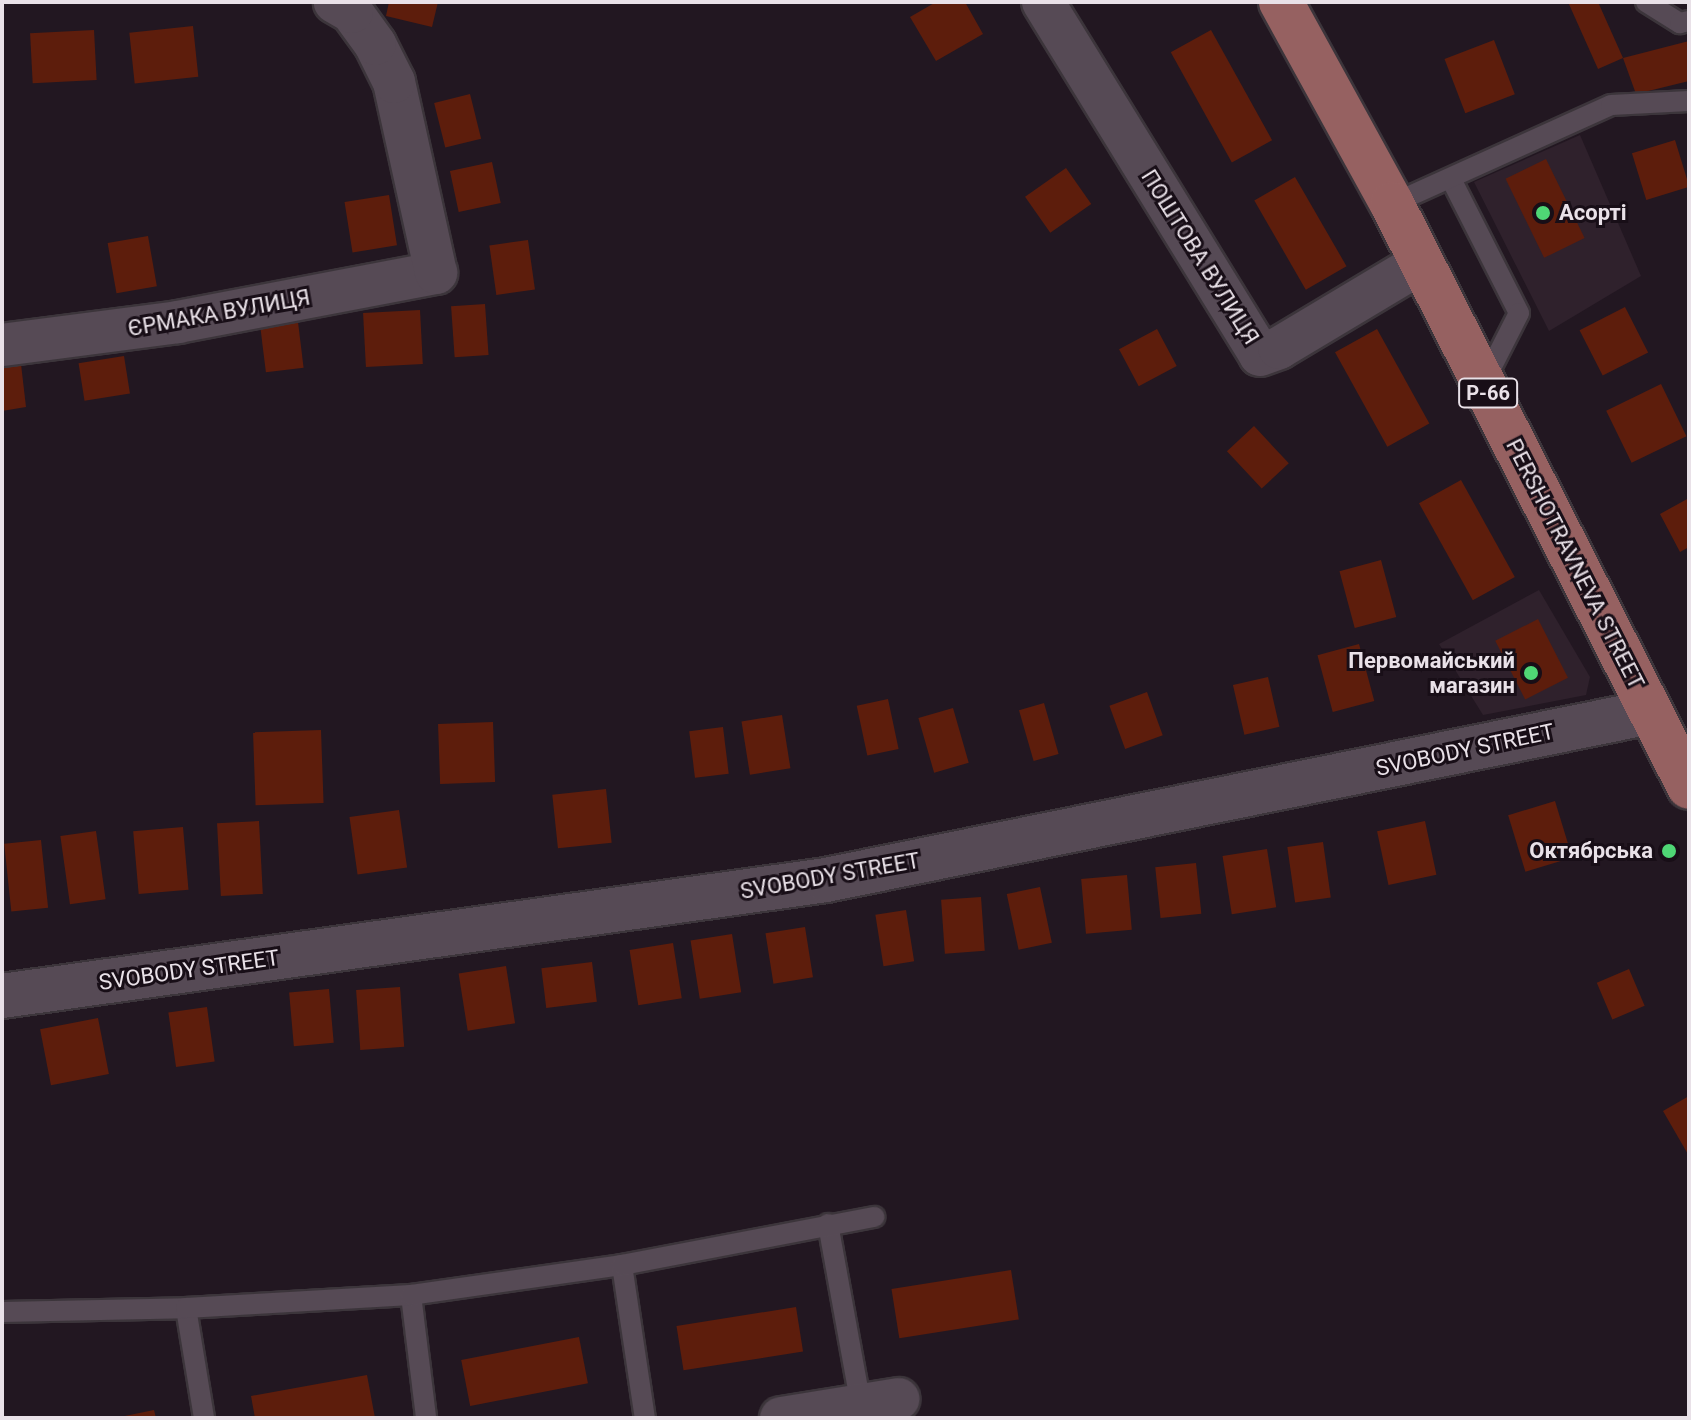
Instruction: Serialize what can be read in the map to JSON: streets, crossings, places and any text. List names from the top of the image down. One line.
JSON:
{"streets":{"main road":["Р-66","PERSHOTRAVNEVA STREET"],"street":["ПОШТОВА ВУЛИЦЯ","ЄРМАКА ВУЛИЦЯ","SVOBODY STREET"]},"crossings":[["ПОШТОВА ВУЛИЦЯ","PERSHOTRAVNEVA STREET"],["PERSHOTRAVNEVA STREET","SVOBODY STREET"]],"places":["Асорті","Первомайський магазин","Октябрська"]}
